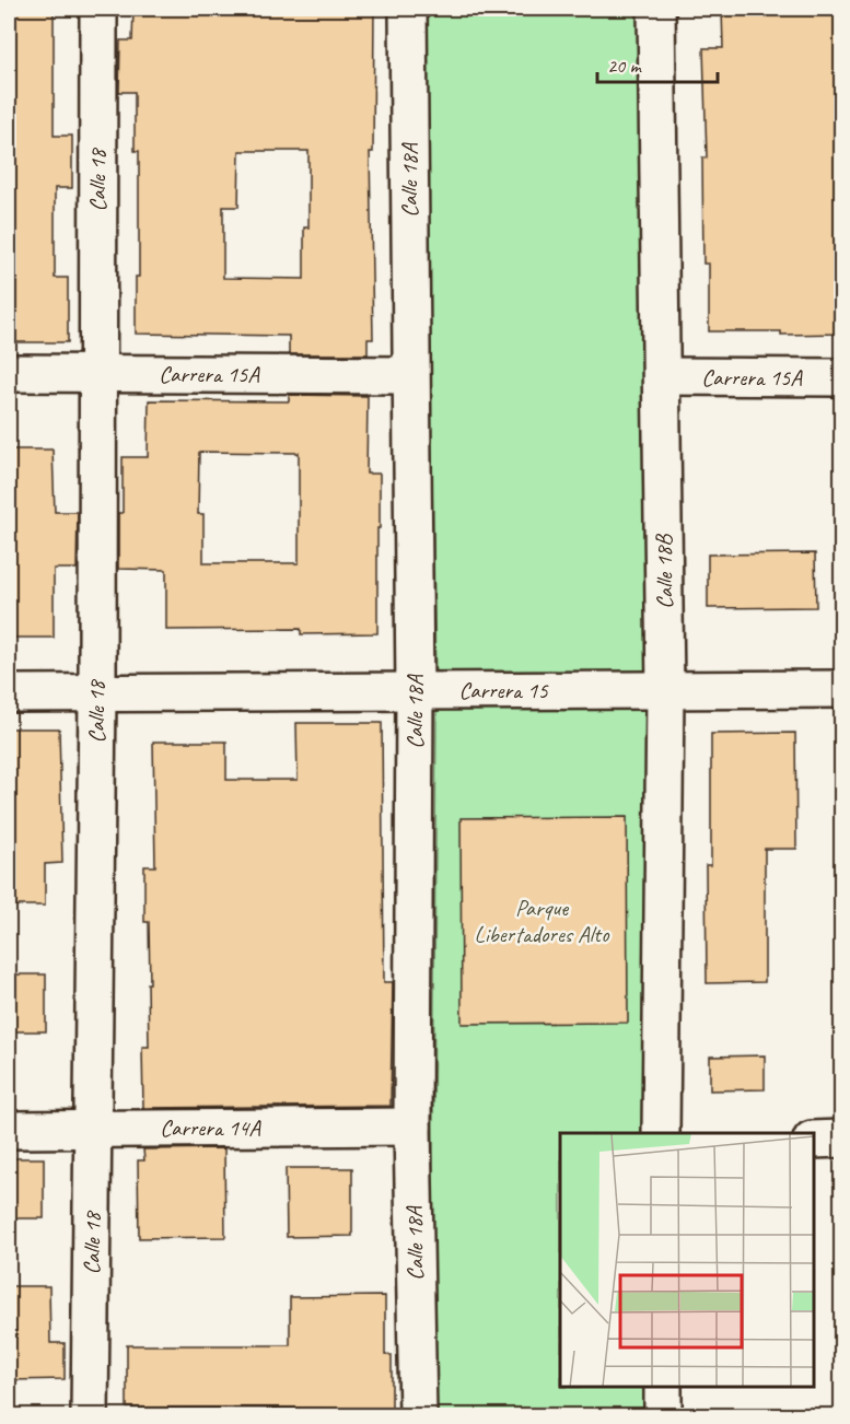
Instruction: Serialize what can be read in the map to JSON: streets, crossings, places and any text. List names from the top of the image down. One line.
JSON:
{"streets":{"street":["Calle 18","Calle 18A","Carrera 15A","Calle 18B","Carrera 15","Carrera 14A"]},"crossings":[["Calle 18","Carrera 15A"],["Calle 18","Carrera 15"],["Calle 18","Carrera 14A"],["Calle 18A","Carrera 15A"],["Calle 18A","Carrera 15"],["Calle 18A","Carrera 14A"],["Carrera 15A","Calle 18B"],["Calle 18B","Carrera 15"]],"parks":["Parque Libertadores Alto"],"scale_bar":"20 m"}
